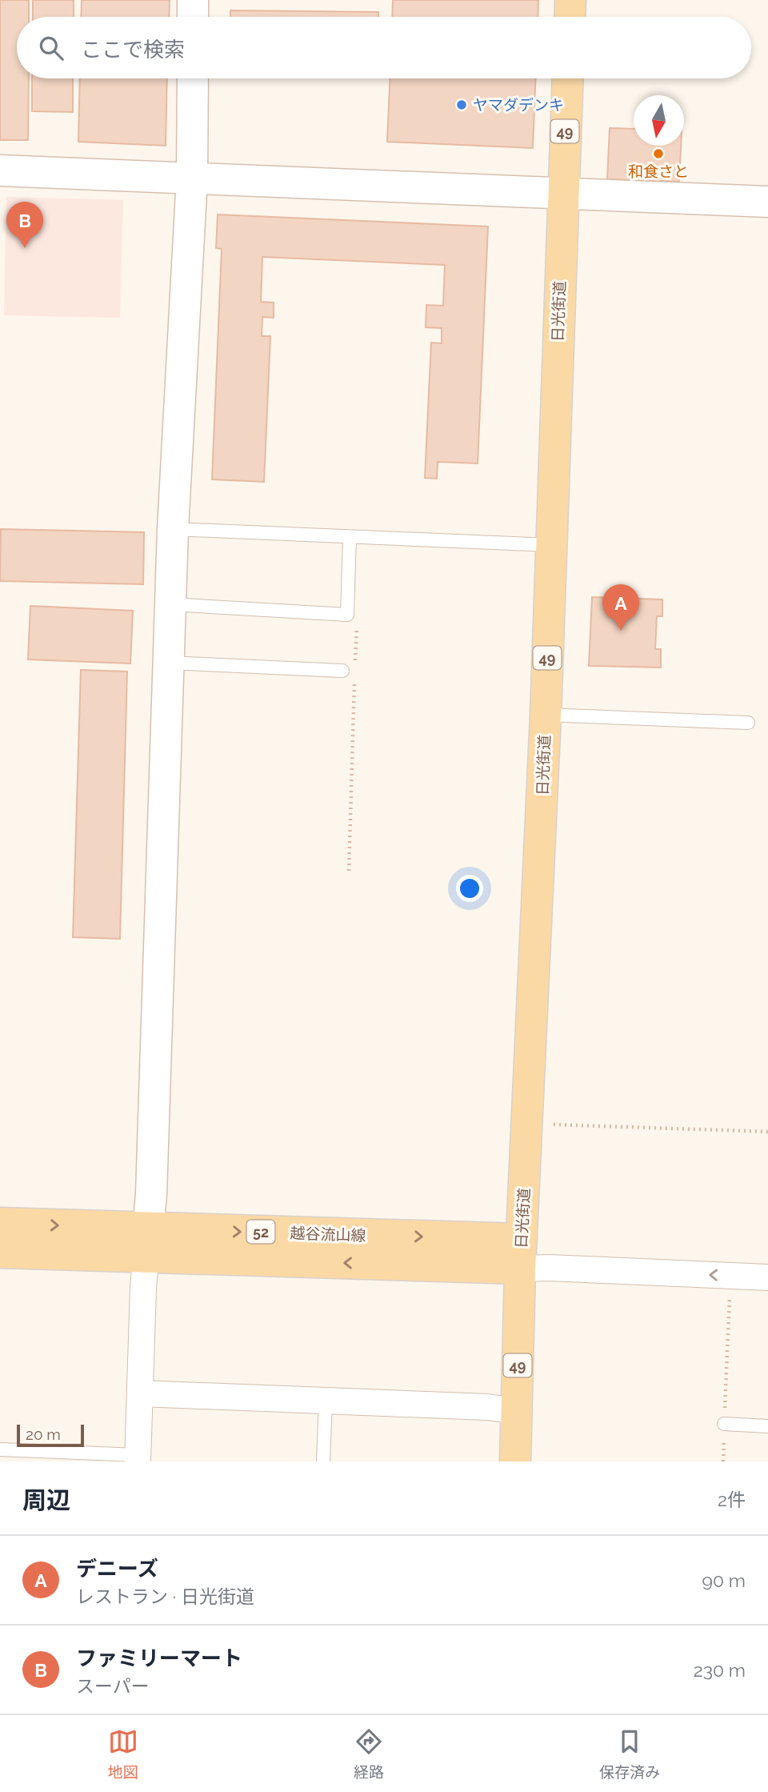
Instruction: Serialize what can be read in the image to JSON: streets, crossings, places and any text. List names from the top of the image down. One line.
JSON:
{"streets":{"main road":["49","日光街道","52","越谷流山線"]},"crossings":[["日光街道","越谷流山線"]],"places":["ヤマダデンキ","和食さと"],"scale_bar":"20 m","north":"bottom","page":{"search":"ここで検索","pins":["B","A"],"scale":"20 m","heading":["周辺","2件"],"list":[{"mark":"A","name":"デニーズ","note":"レストラン · 日光街道","value":"90 m"},{"mark":"B","name":"ファミリーマート","note":"スーパー","value":"230 m"}],"nav":["地図","経路","保存済み"]}}
